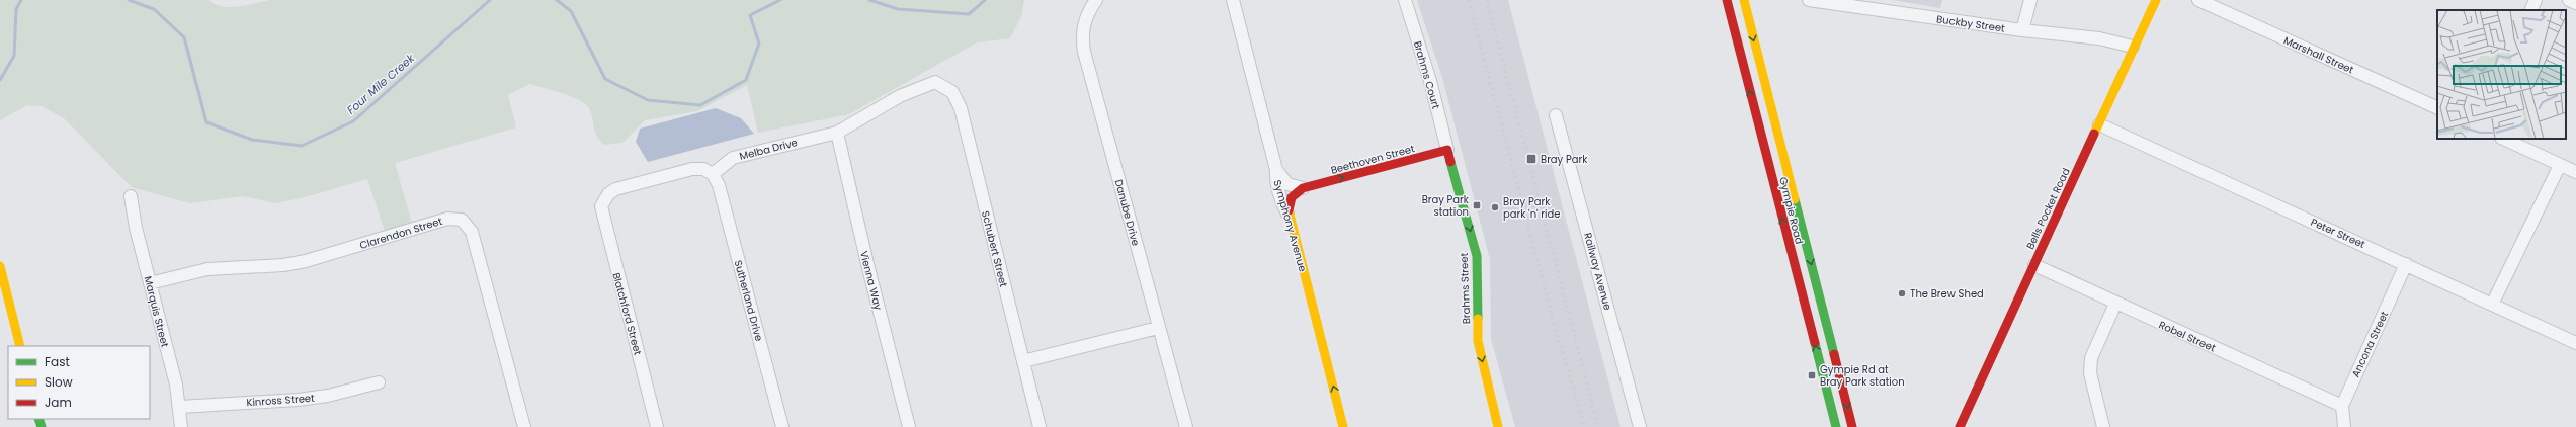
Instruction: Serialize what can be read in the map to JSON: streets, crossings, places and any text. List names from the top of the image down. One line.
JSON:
{"streets":{"main road":["Beethoven Street","Bells Pocket Road","Gympie Road","Symphony Avenue","Brahms Street"],"street":["Buckby Street","Marshall Street","Brahms Court","Melba Drive","Danube Drive","Clarendon Street","Peter Street","Schubert Street","Railway Avenue","Vienna Way","Sutherland Drive","Marquis Street","Blatchford Street","Robel Street","Ancona Street","Kinross Street"]},"crossings":[["Buckby Street","Bells Pocket Road"],["Brahms Court","Beethoven Street"],["Brahms Court","Brahms Street"],["Melba Drive","Schubert Street"],["Melba Drive","Vienna Way"],["Melba Drive","Sutherland Drive"],["Melba Drive","Blatchford Street"],["Beethoven Street","Brahms Street"],["Bells Pocket Road","Peter Street"],["Bells Pocket Road","Robel Street"],["Clarendon Street","Marquis Street"],["Peter Street","Ancona Street"],["Sutherland Drive","Blatchford Street"],["Marquis Street","Kinross Street"],["Robel Street","Ancona Street"]],"one_way":["Beethoven Street","Symphony Avenue","Brahms Street"],"water":["Four Mile Creek"],"places":{"transit":["Bray Park","Bray Park station","Gympie Rd at Bray Park station"],"other":["Bray Park park 'n' ride","The Brew Shed"]},"legend":["Fast","Slow","Jam"]}
